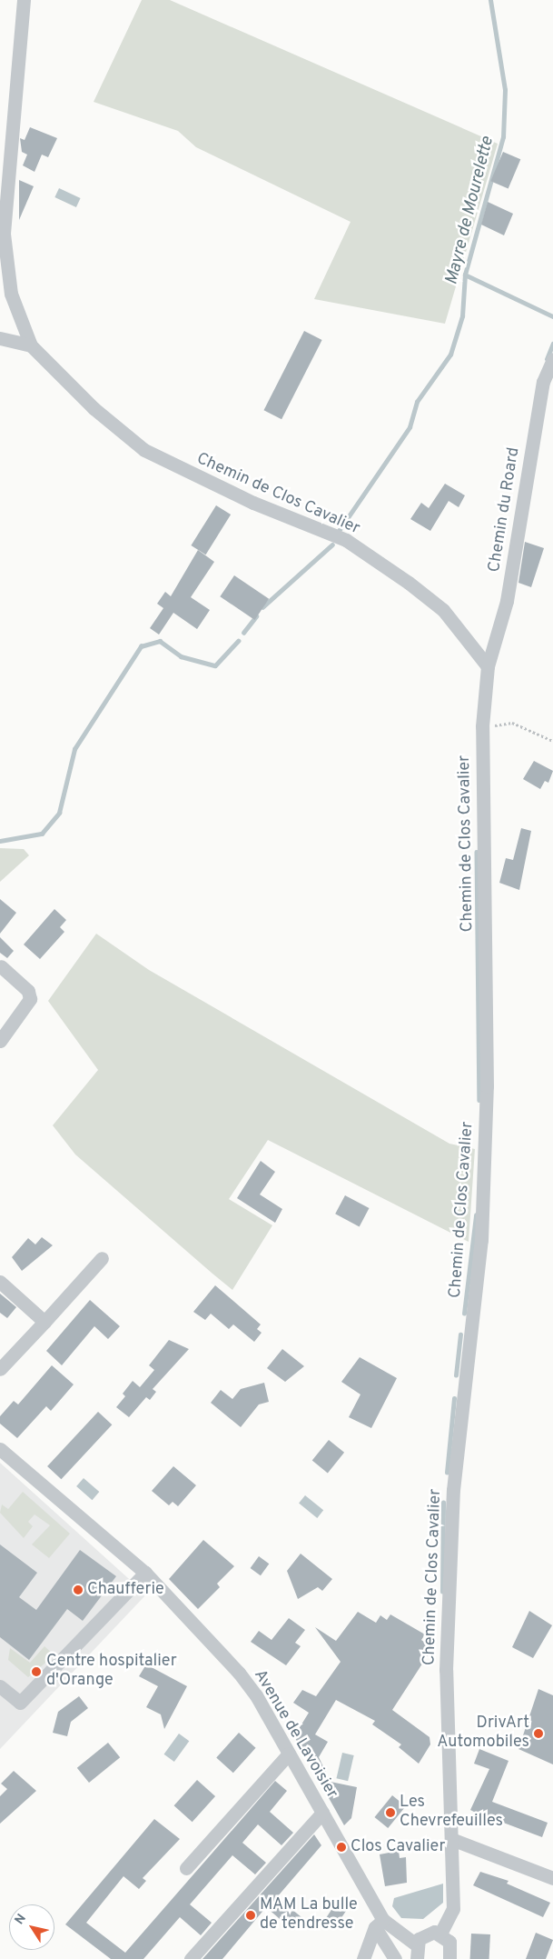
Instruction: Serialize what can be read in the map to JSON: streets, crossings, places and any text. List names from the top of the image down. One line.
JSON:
{"streets":{"street":["Chemin de Clos Cavalier","Chemin du Roard","Avenue de Lavoisier"]},"crossings":[["Chemin de Clos Cavalier","Chemin du Roard"]],"water":["Mayre de Mourelette"],"places":["Chaufferie","Centre hospitalier d'Orange","DrivArt Automobiles","Les Chevrefeuilles","Clos Cavalier","MAM La bulle de tendresse"],"north":"top left"}
